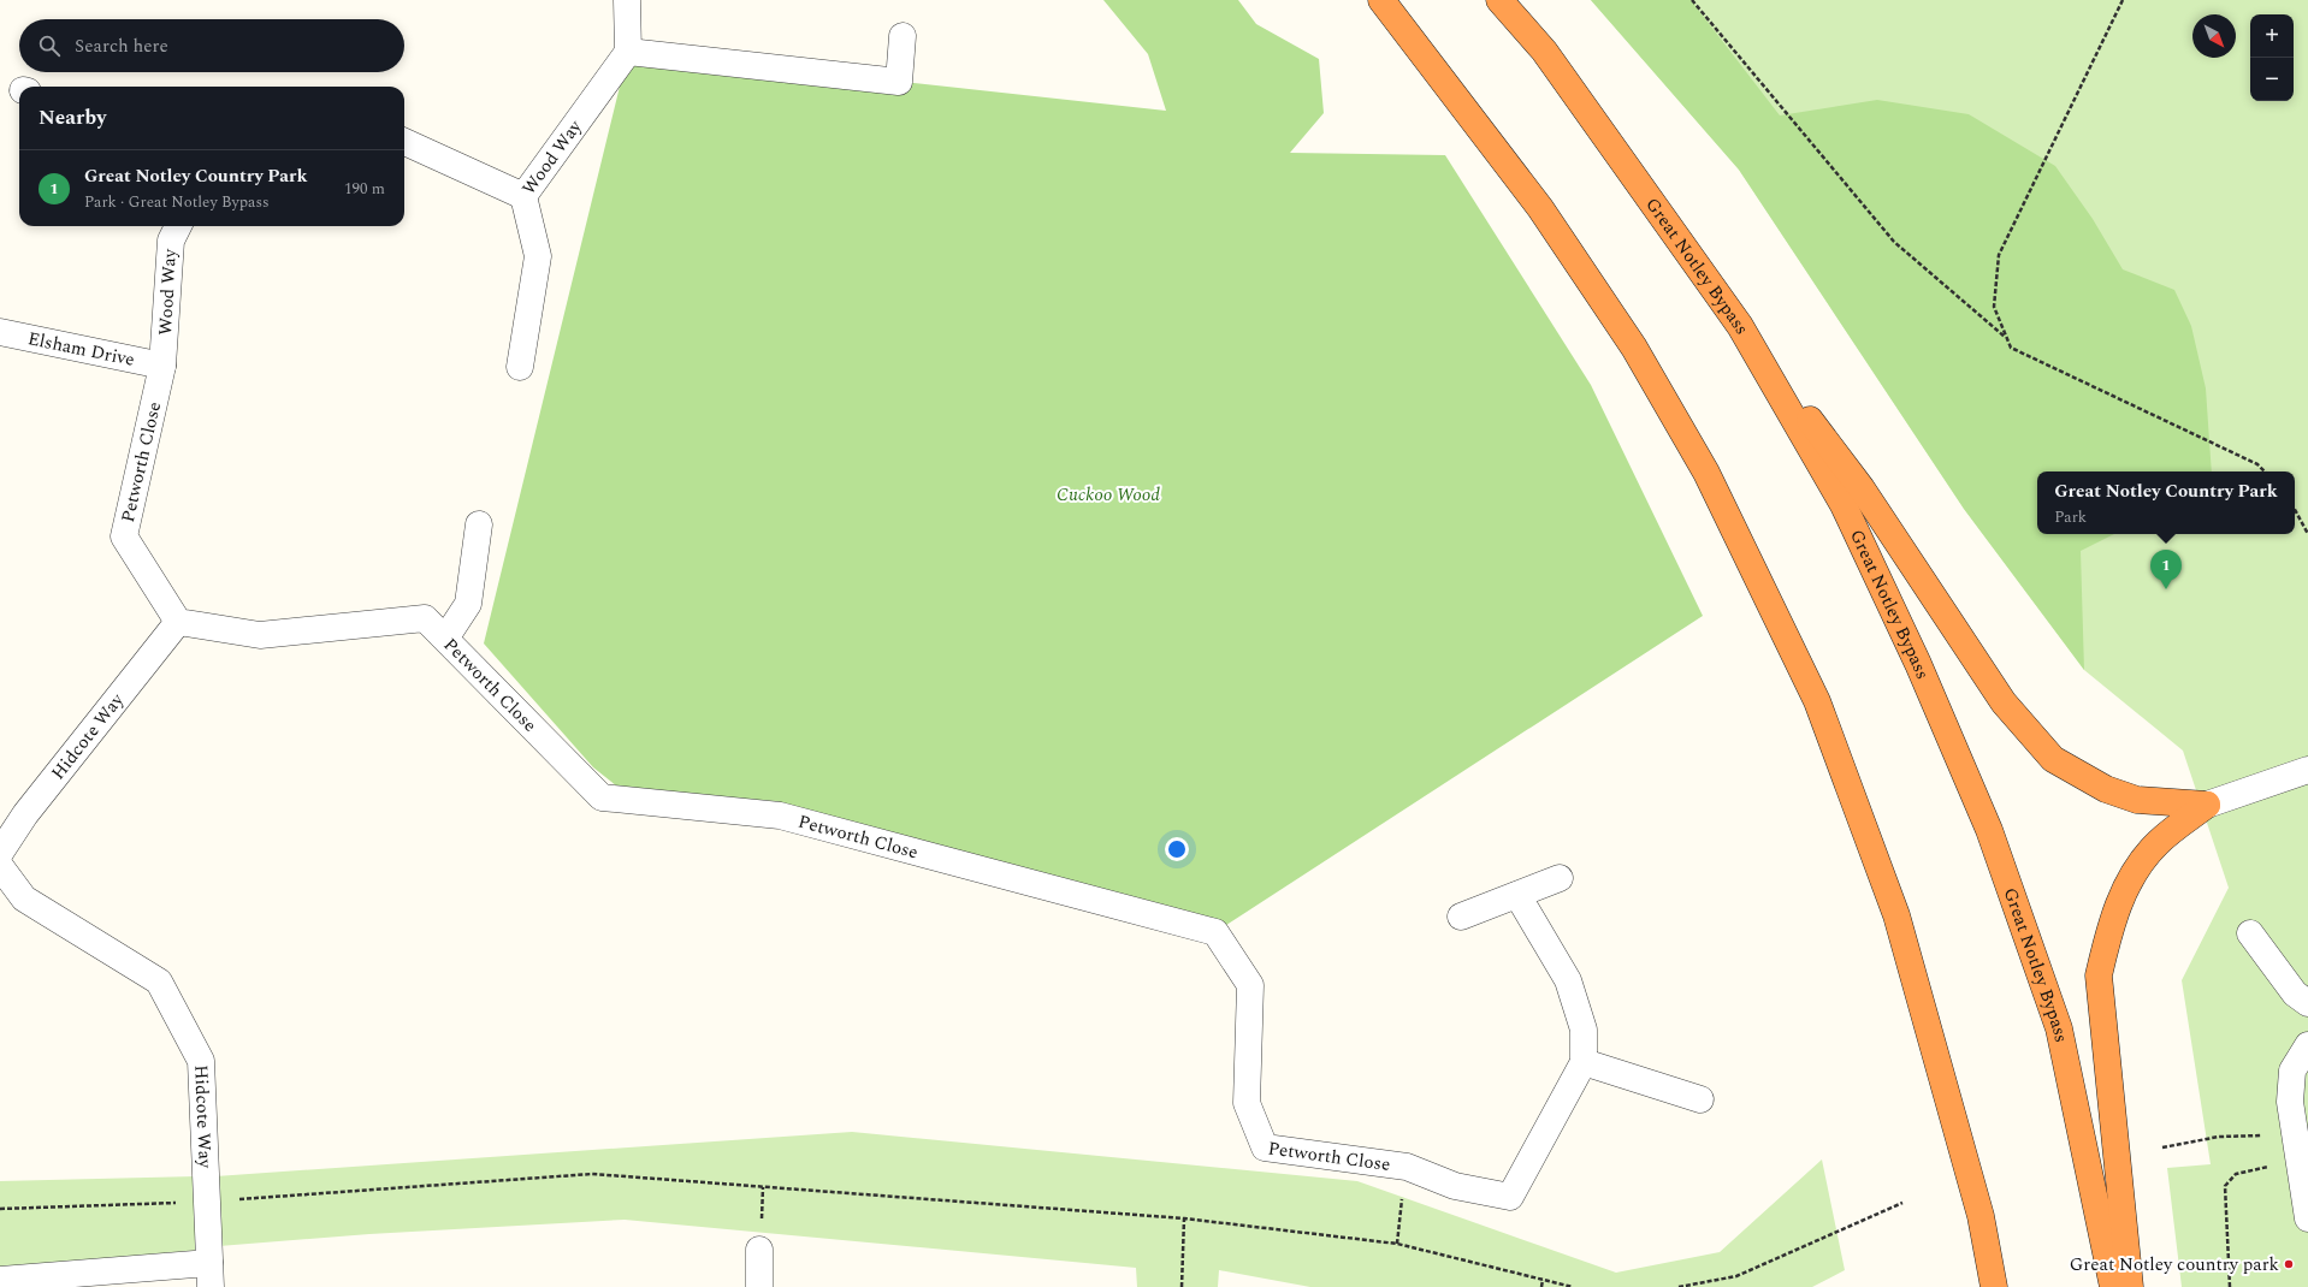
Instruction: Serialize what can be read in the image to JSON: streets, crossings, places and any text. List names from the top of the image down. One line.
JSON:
{"streets":{"highway":["Great Notley Bypass"],"street":["Wood Way","Elsham Drive","Petworth Close","Hidcote Way"]},"crossings":[["Wood Way","Elsham Drive"],["Wood Way","Petworth Close"],["Elsham Drive","Petworth Close"],["Petworth Close","Hidcote Way"]],"parks":["Cuckoo Wood"],"places":["Great Notley country park"],"north":"bottom right","page":{"map_buttons":["+","−"],"search":"Search here","heading":"Nearby","list":[{"mark":"1","name":"Great Notley Country Park","note":"Park · Great Notley Bypass","value":"190 m"}],"popup":["Great Notley Country Park","Park"],"pins":"1"}}
